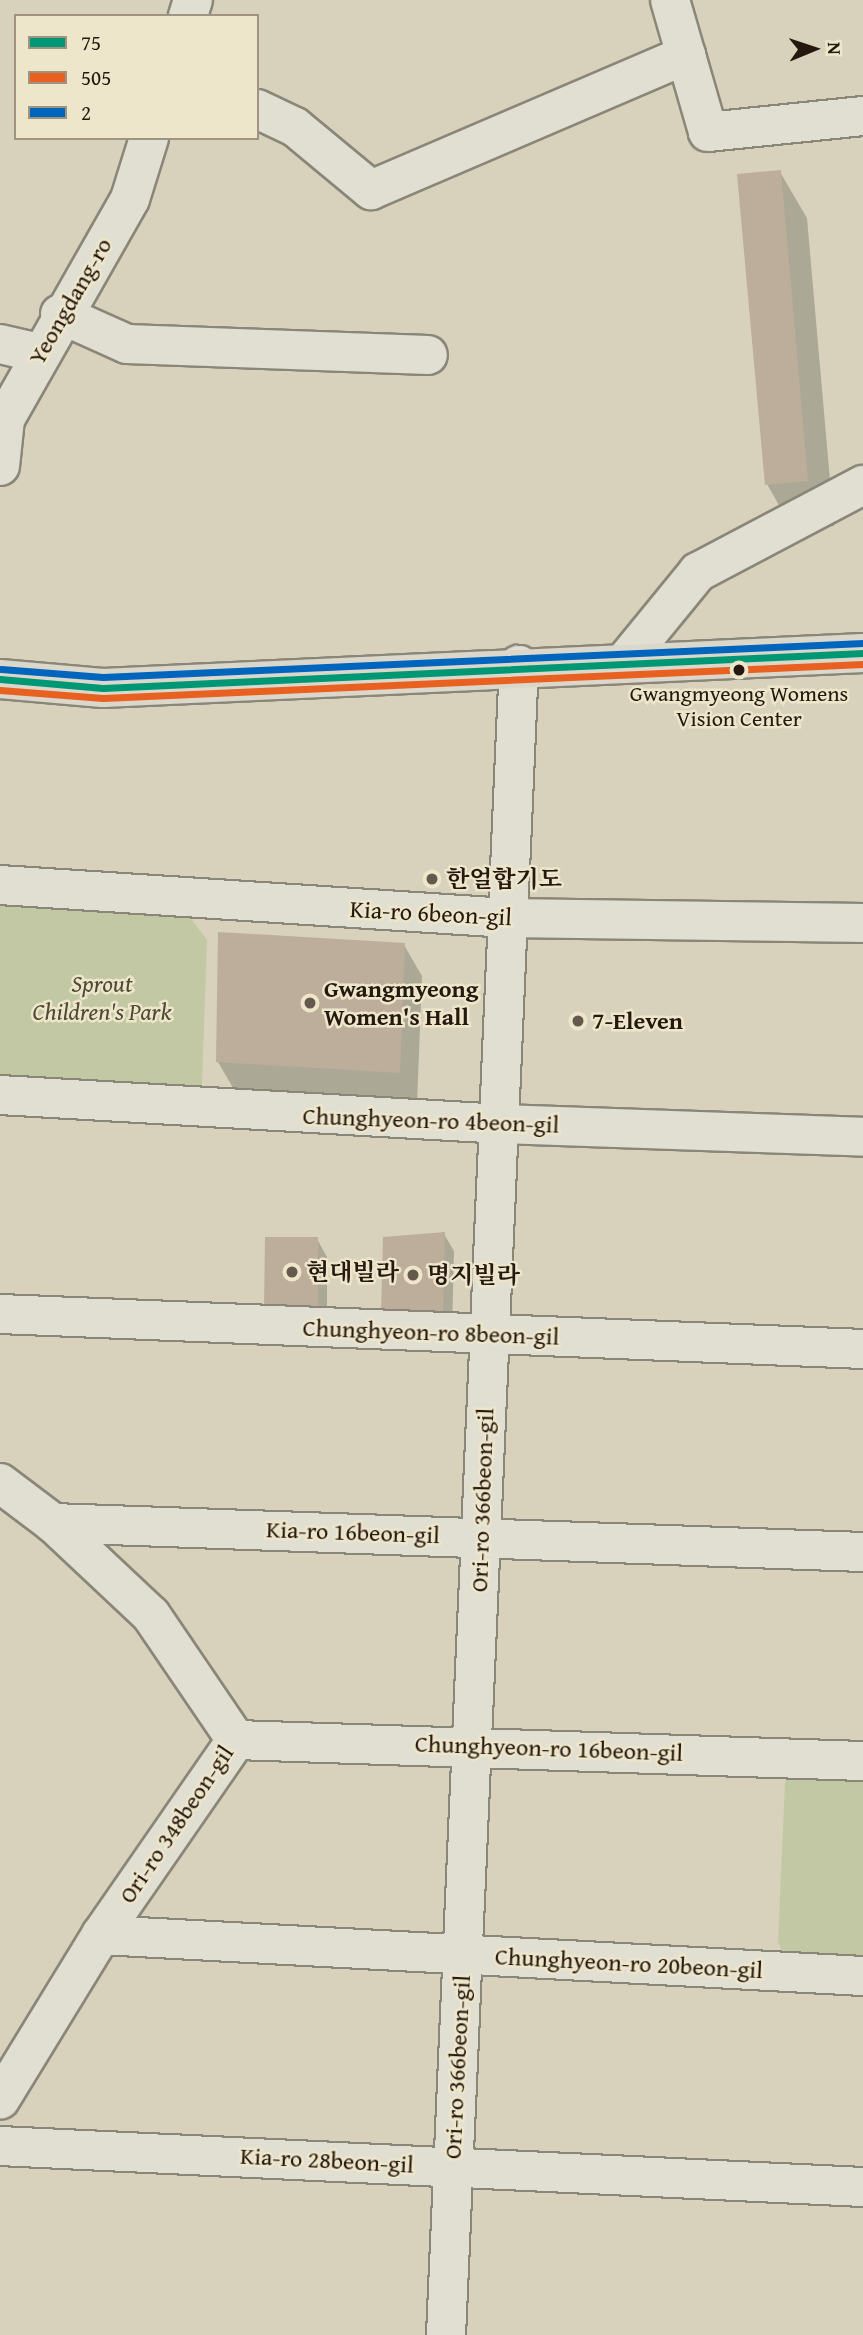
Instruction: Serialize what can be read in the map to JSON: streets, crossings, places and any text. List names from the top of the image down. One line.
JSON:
{"streets":{"street":["Yeongdang-ro","Kia-ro 6beon-gil","Chunghyeon-ro 4beon-gil","Chunghyeon-ro 8beon-gil","Ori-ro 366beon-gil","Kia-ro 16beon-gil","Chunghyeon-ro 16beon-gil","Ori-ro 348beon-gil","Chunghyeon-ro 20beon-gil","Kia-ro 28beon-gil"]},"crossings":[["Kia-ro 6beon-gil","Ori-ro 366beon-gil"],["Chunghyeon-ro 4beon-gil","Ori-ro 366beon-gil"],["Chunghyeon-ro 8beon-gil","Ori-ro 366beon-gil"],["Ori-ro 366beon-gil","Kia-ro 16beon-gil"],["Ori-ro 366beon-gil","Chunghyeon-ro 16beon-gil"],["Ori-ro 366beon-gil","Chunghyeon-ro 20beon-gil"],["Ori-ro 366beon-gil","Kia-ro 28beon-gil"],["Kia-ro 16beon-gil","Ori-ro 348beon-gil"],["Chunghyeon-ro 16beon-gil","Ori-ro 348beon-gil"],["Ori-ro 348beon-gil","Chunghyeon-ro 20beon-gil"]],"parks":["Sprout Children's Park"],"places":["Gwangmyeong Womens Vision Center","한얼합기도","Gwangmyeong Women's Hall","7-Eleven","현대빌라","명지빌라"],"lines":["transit line 2","transit line 75","transit line 505"],"legend":["75","505","2"],"north":"right"}
